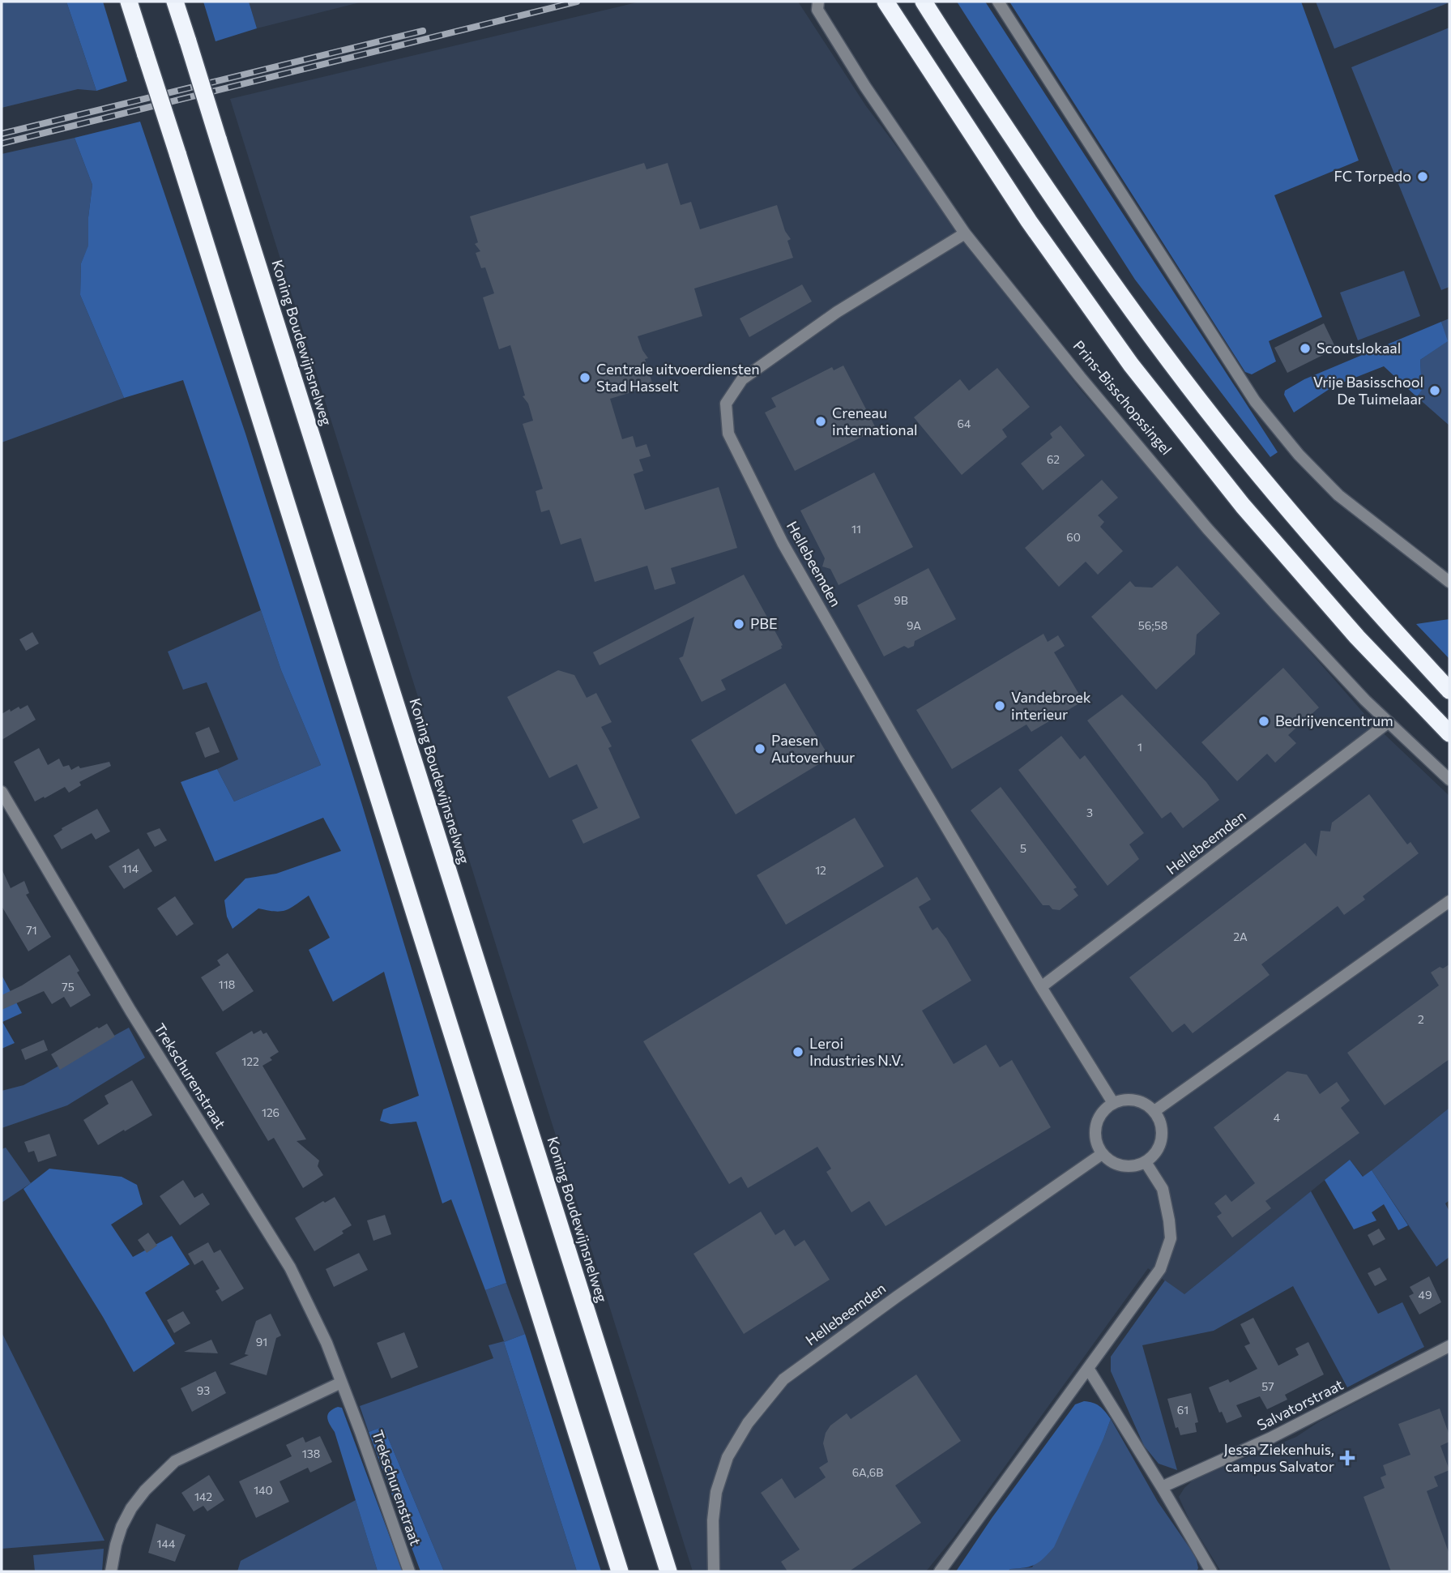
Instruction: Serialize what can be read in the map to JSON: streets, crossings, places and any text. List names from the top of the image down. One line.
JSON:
{"streets":{"highway":["Koning Boudewijnsnelweg","Prins-Bisschopssingel"],"street":["Hellebeemden","Trekschurenstraat","Salvatorstraat"]},"crossings":[["Prins-Bisschopssingel","Hellebeemden"]],"places":{"other":["FC Torpedo","Scoutslokaal","Centrale uitvoerdiensten Stad Hasselt","Vrije Basisschool De Tuimelaar","Creneau international","PBE","Vandebroek interieur","Bedrijvencentrum","Paesen Autoverhuur","Leroi Industries N.V."],"health":["Jessa Ziekenhuis, campus Salvator"]},"house_numbers":["64","62","11","60","9B","9A","56;58","1","3","5","114","12","71","2A","118","75","2","122","126","4","49","91","57","93","61","138","6A,6B","140","142","144"]}
